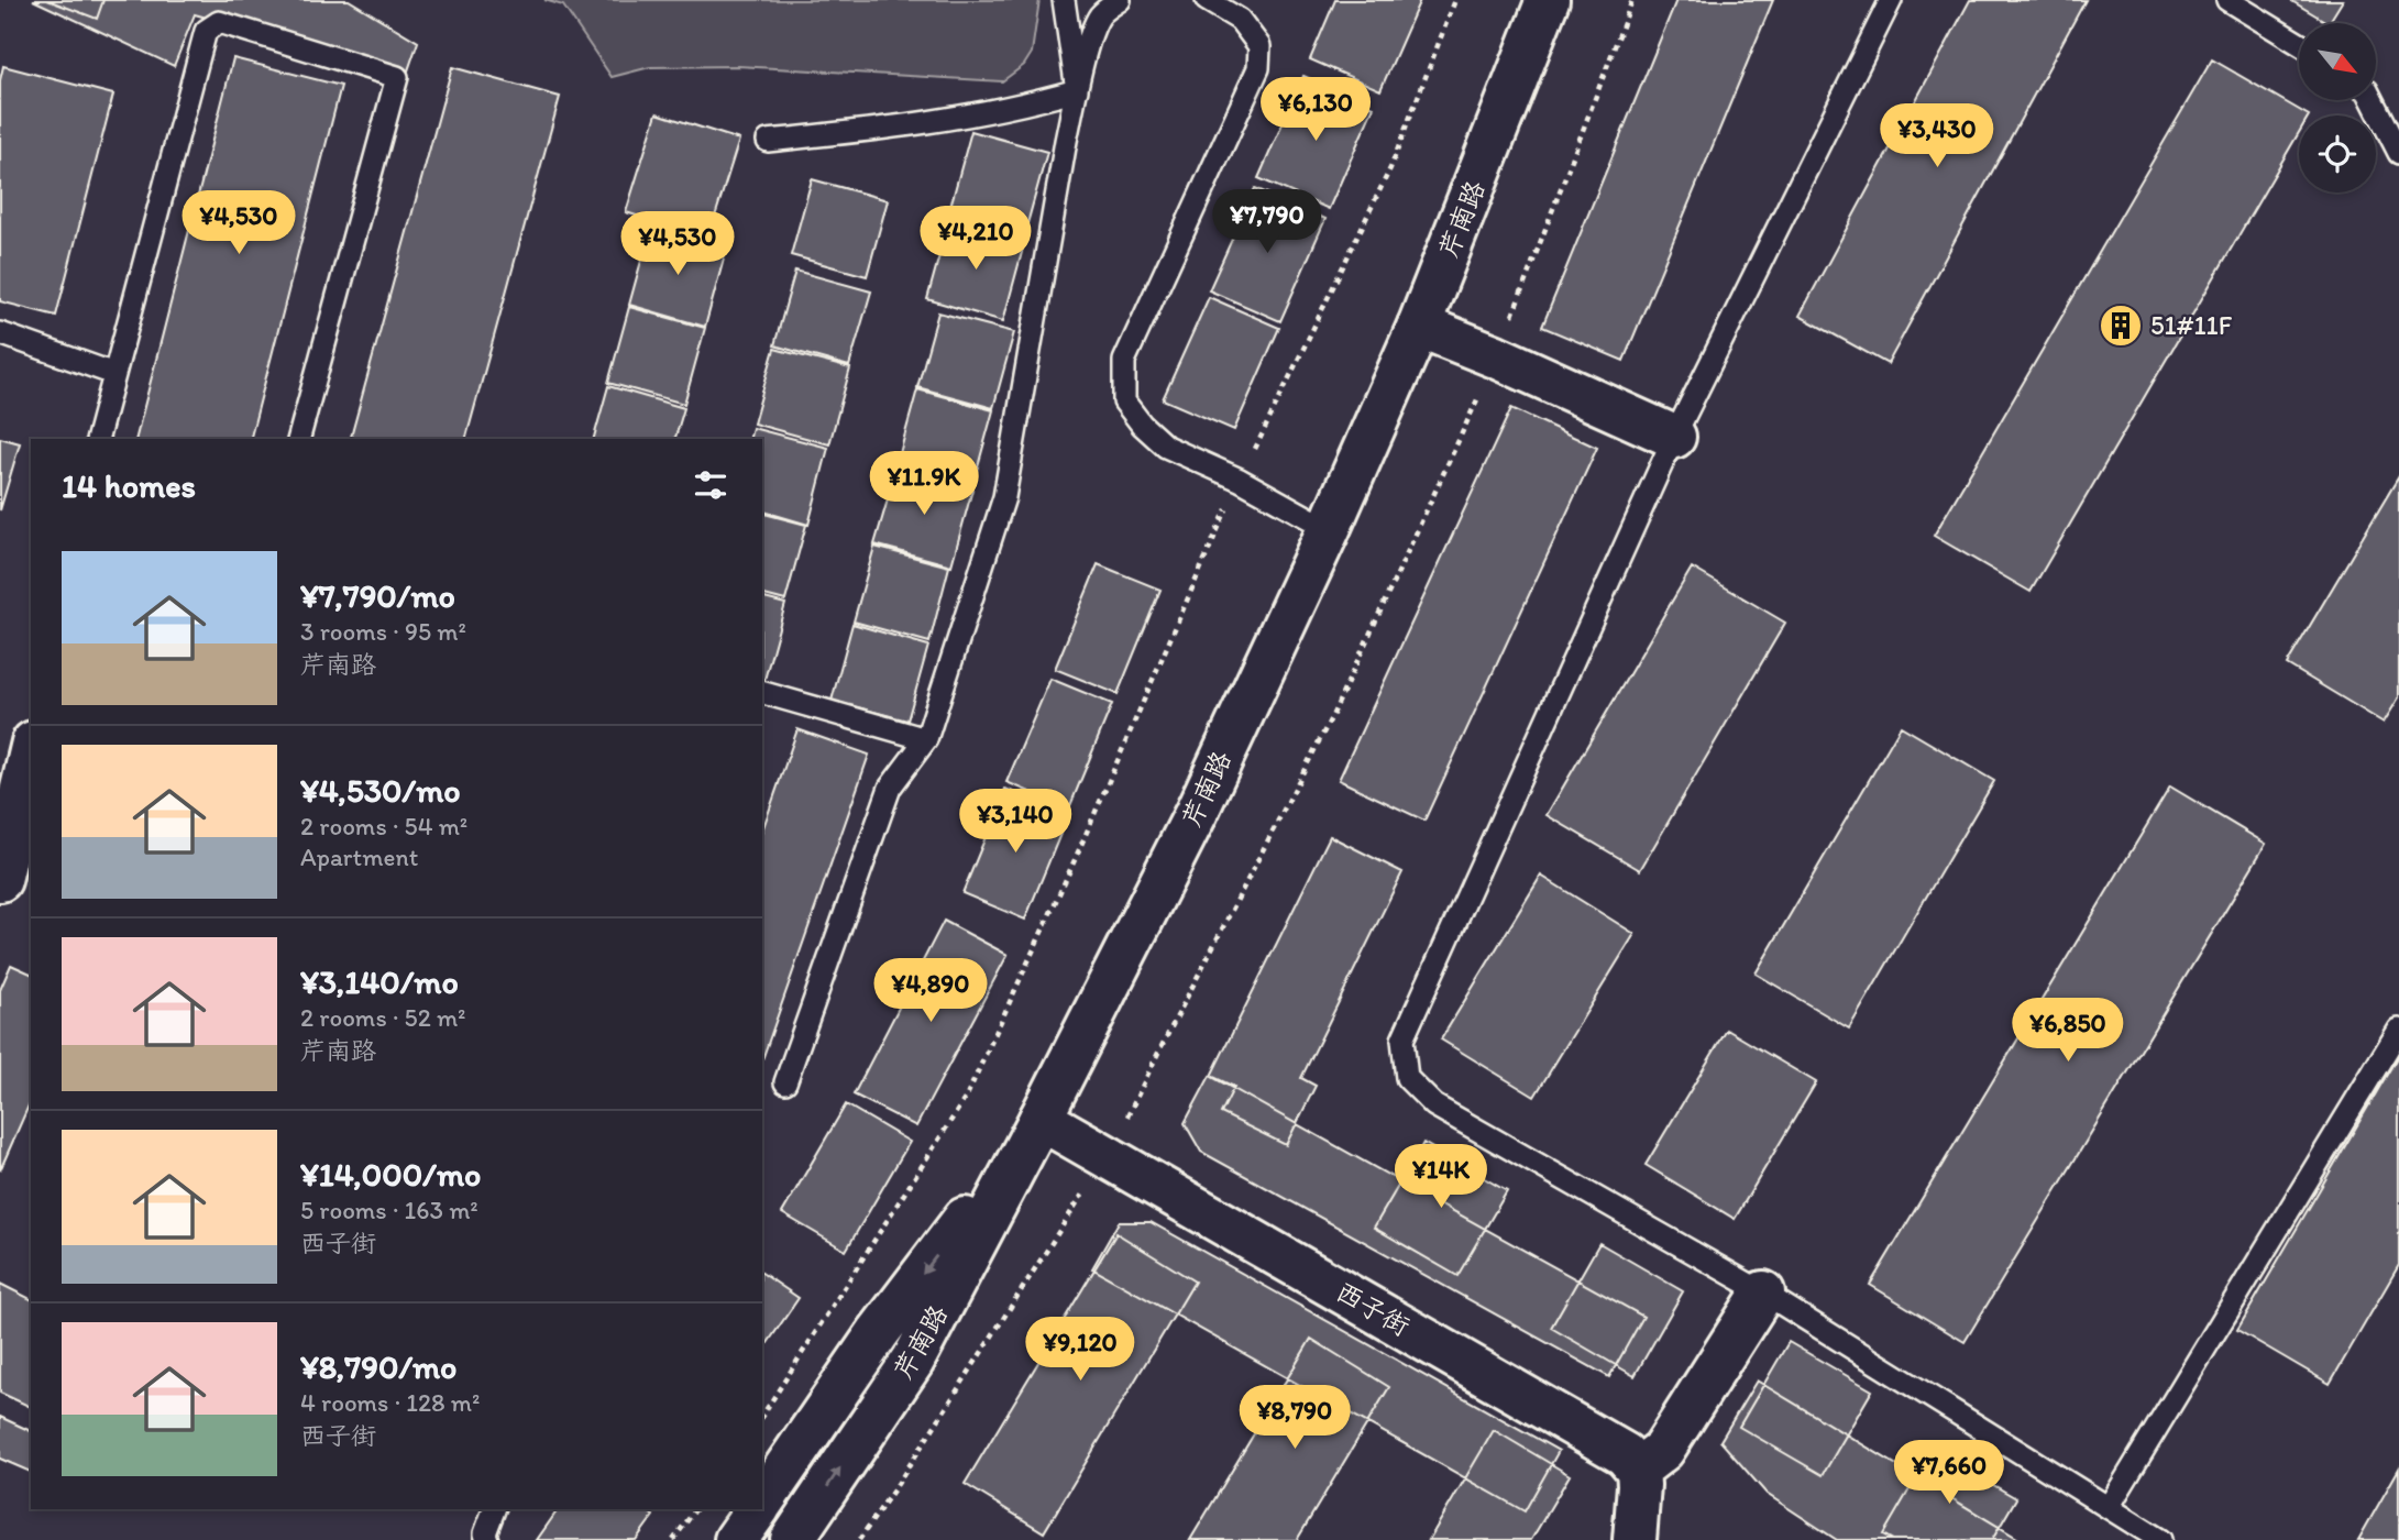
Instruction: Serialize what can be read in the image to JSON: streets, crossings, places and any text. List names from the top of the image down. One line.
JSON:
{"streets":{"main road":["芹南路","西子街"]},"crossings":[["芹南路","西子街"]],"places":{"building":["51#11F"]},"north":"bottom right","page":{"price":["¥6,130","¥3,430","¥7,790","¥4,530","¥4,210","¥4,530","¥11.9K","¥3,140","¥4,890","¥6,850","¥14K","¥9,120","¥8,790","¥7,660"],"heading":"14 homes","list":[{"name":"¥7,790/mo","note":"3 rooms · 95 m² · 芹南路"},{"name":"¥4,530/mo","note":"2 rooms · 54 m² · Apartment"},{"name":"¥3,140/mo","note":"2 rooms · 52 m² · 芹南路"},{"name":"¥14,000/mo","note":"5 rooms · 163 m² · 西子街"},{"name":"¥8,790/mo","note":"4 rooms · 128 m² · 西子街"}]}}
